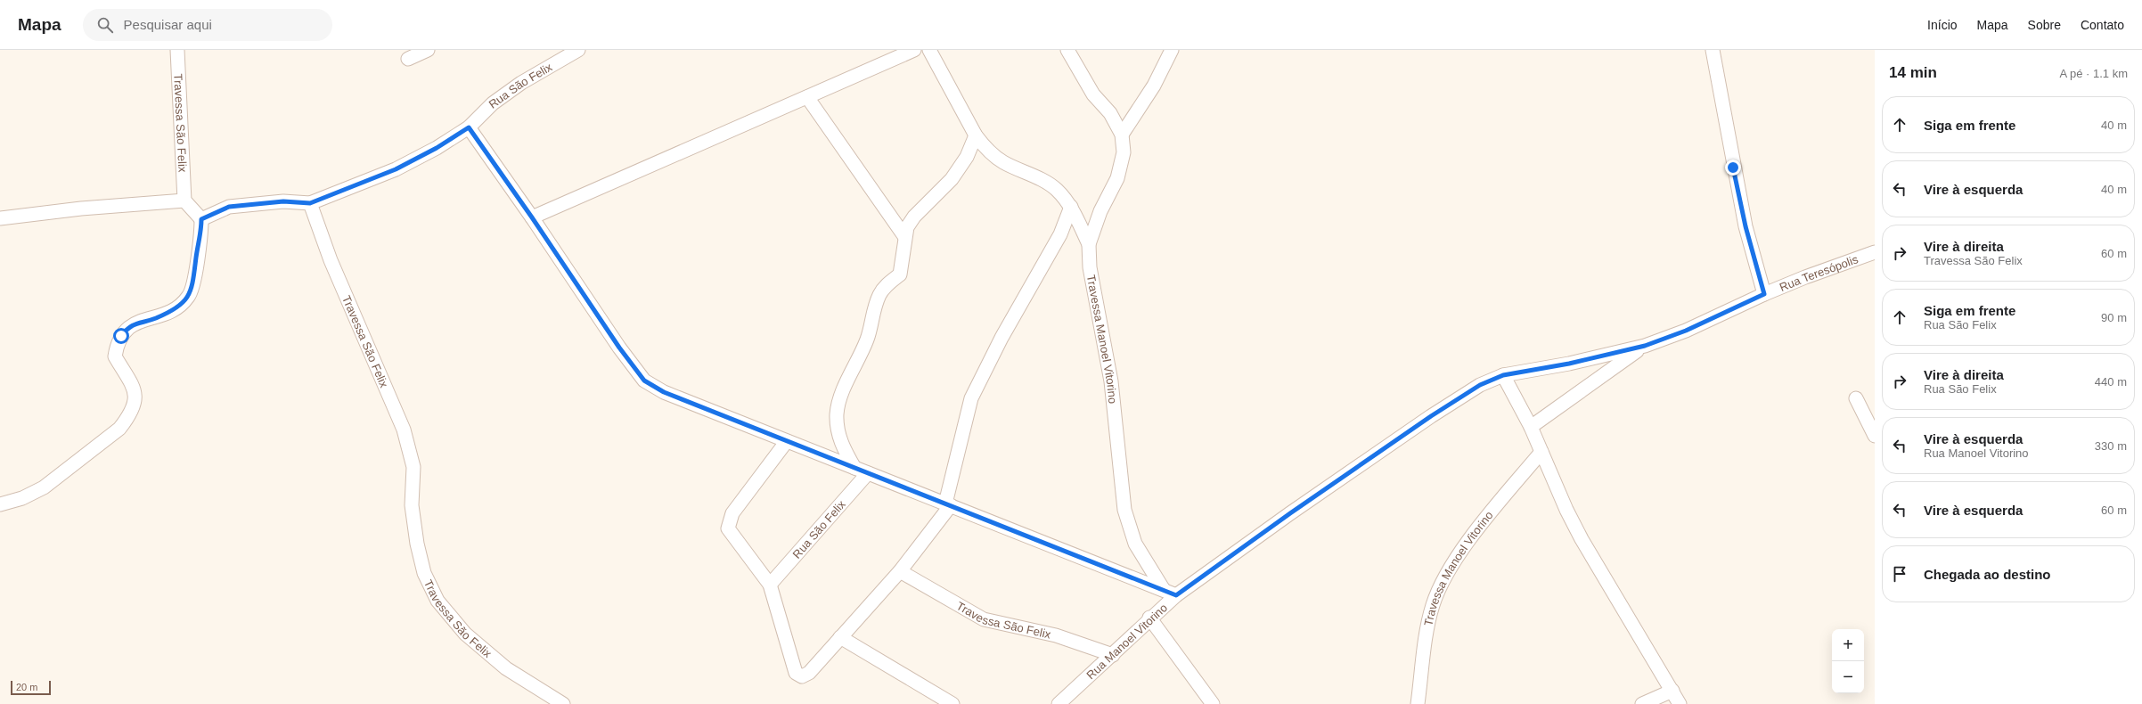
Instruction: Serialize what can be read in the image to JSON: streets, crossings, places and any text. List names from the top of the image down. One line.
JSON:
{"streets":{"street":["Rua São Felix","Travessa São Felix","Rua Teresópolis","Travessa Manoel Vitorino","Rua Manoel Vitorino"]},"crossings":[["Rua São Felix","Travessa São Felix"],["Travessa São Felix","Rua Manoel Vitorino"],["Rua Teresópolis","Rua Manoel Vitorino"],["Travessa Manoel Vitorino","Rua Manoel Vitorino"]],"scale_bar":"20 m","page":{"header":"Mapa","search":"Pesquisar aqui","nav":["Início","Mapa","Sobre","Contato"],"heading":["14 min","A pé · 1.1 km"],"list":[["Siga em frente","40 m"],["Vire à esquerda","40 m"],["Vire à direita","Travessa São Felix","60 m"],["Siga em frente","Rua São Felix","90 m"],["Vire à direita","Rua São Felix","440 m"],["Vire à esquerda","Rua Manoel Vitorino","330 m"],["Vire à esquerda","60 m"],"Chegada ao destino"],"map_buttons":["+","−"],"scale":"20 m"}}
